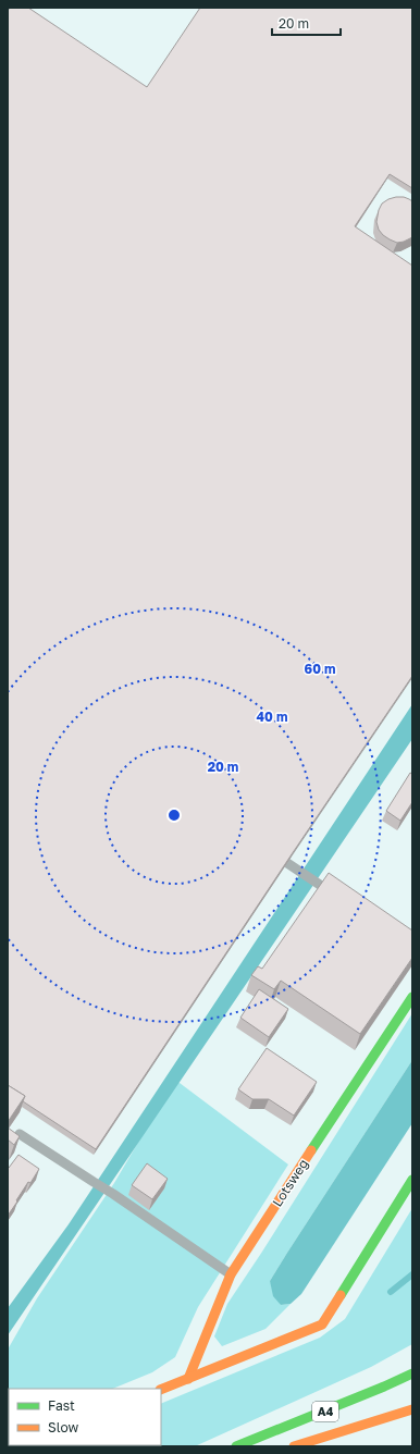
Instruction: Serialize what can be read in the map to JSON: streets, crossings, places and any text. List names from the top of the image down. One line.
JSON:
{"streets":{"main road":["Lotsweg","A4"]},"legend":["Fast","Slow"],"scale_bar":"20 m","rings":["60 m","40 m","20 m"]}
